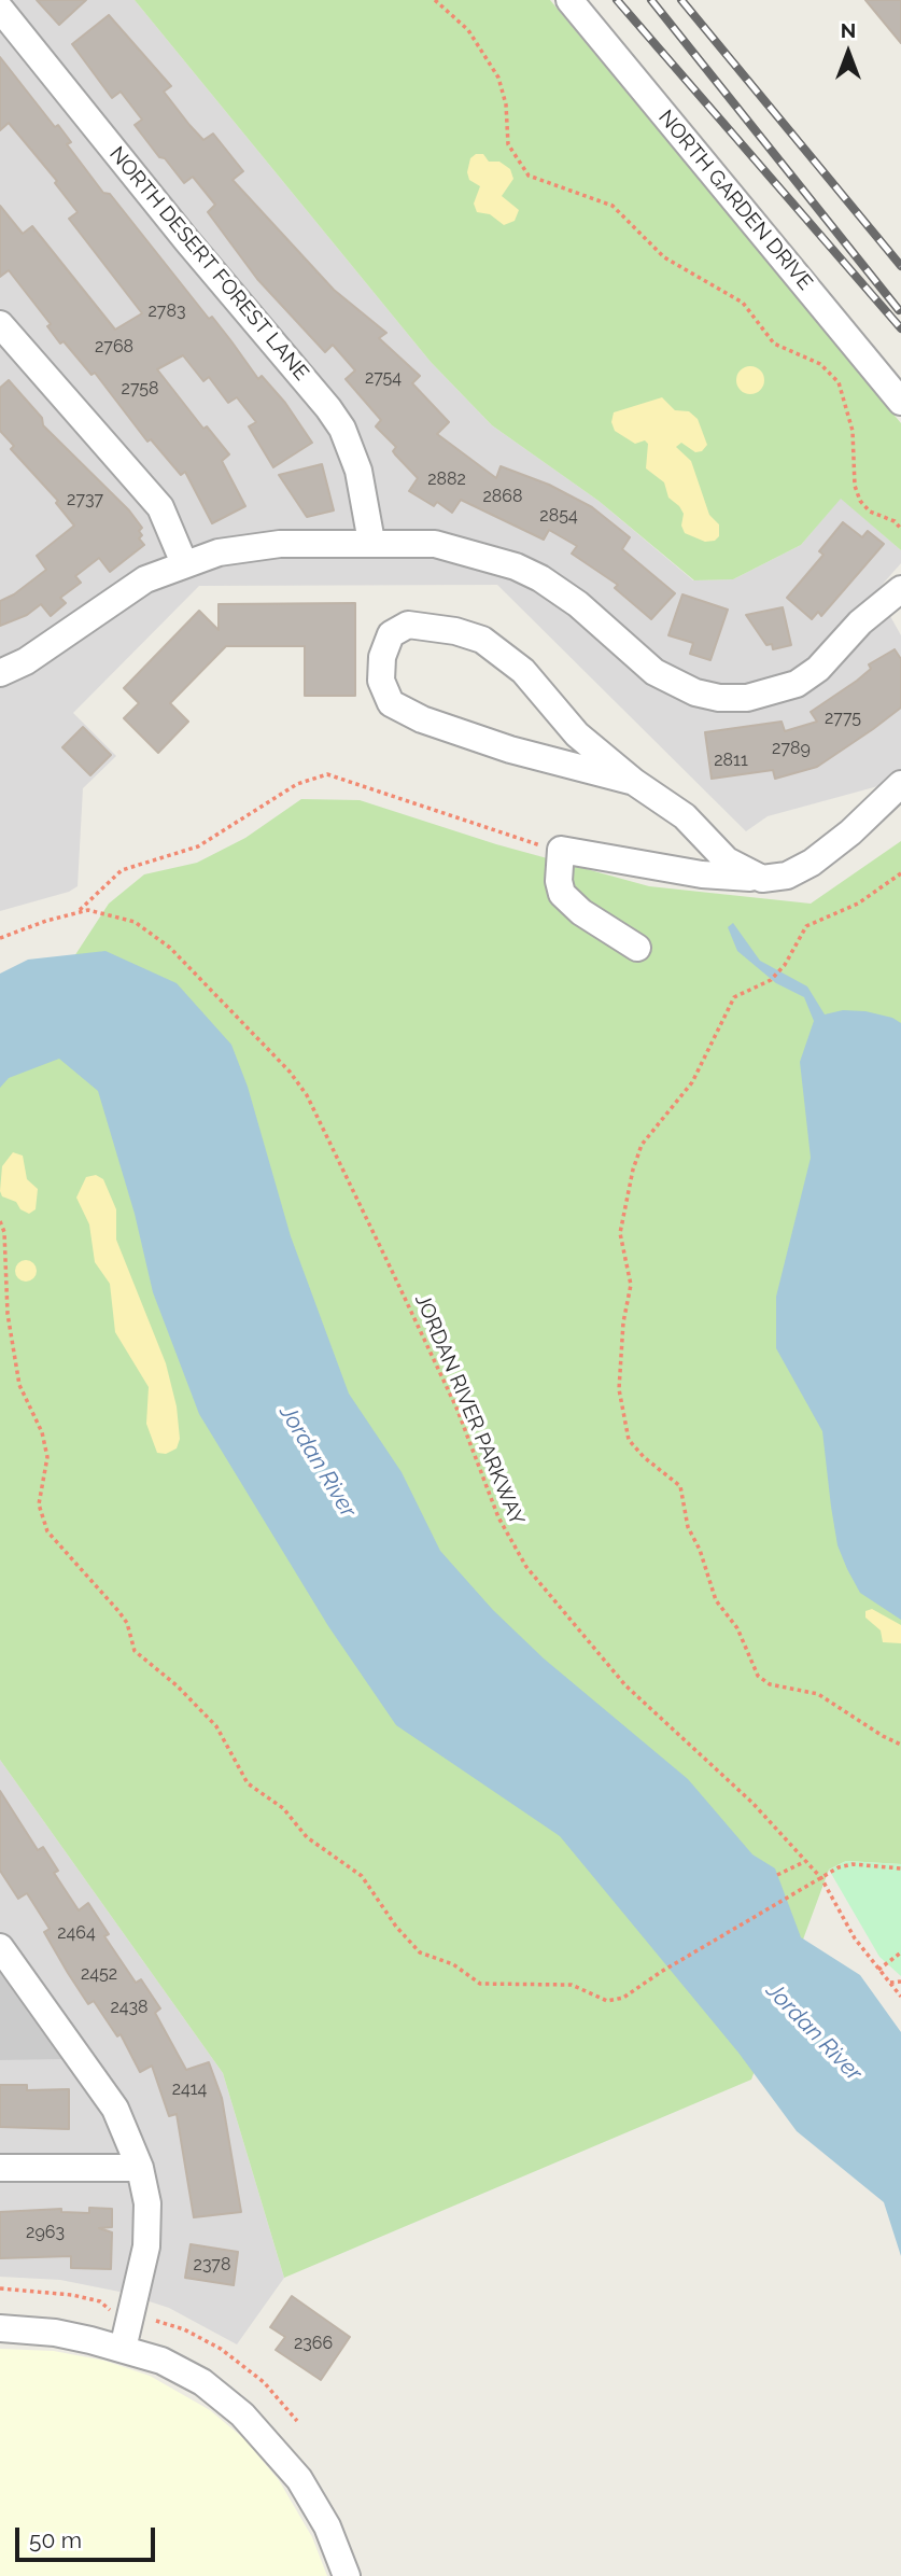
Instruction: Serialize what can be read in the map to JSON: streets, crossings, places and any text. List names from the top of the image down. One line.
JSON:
{"streets":{"street":["NORTH GARDEN DRIVE","NORTH DESERT FOREST LANE"],"path":["JORDAN RIVER PARKWAY"]},"water":["Jordan River"],"house_numbers":["2783","2768","2754","2758","2882","2868","2737","2854","2775","2789","2811","2464","2452","2438","2414","2963","2378","2366"],"scale_bar":"50 m","north":"top"}
